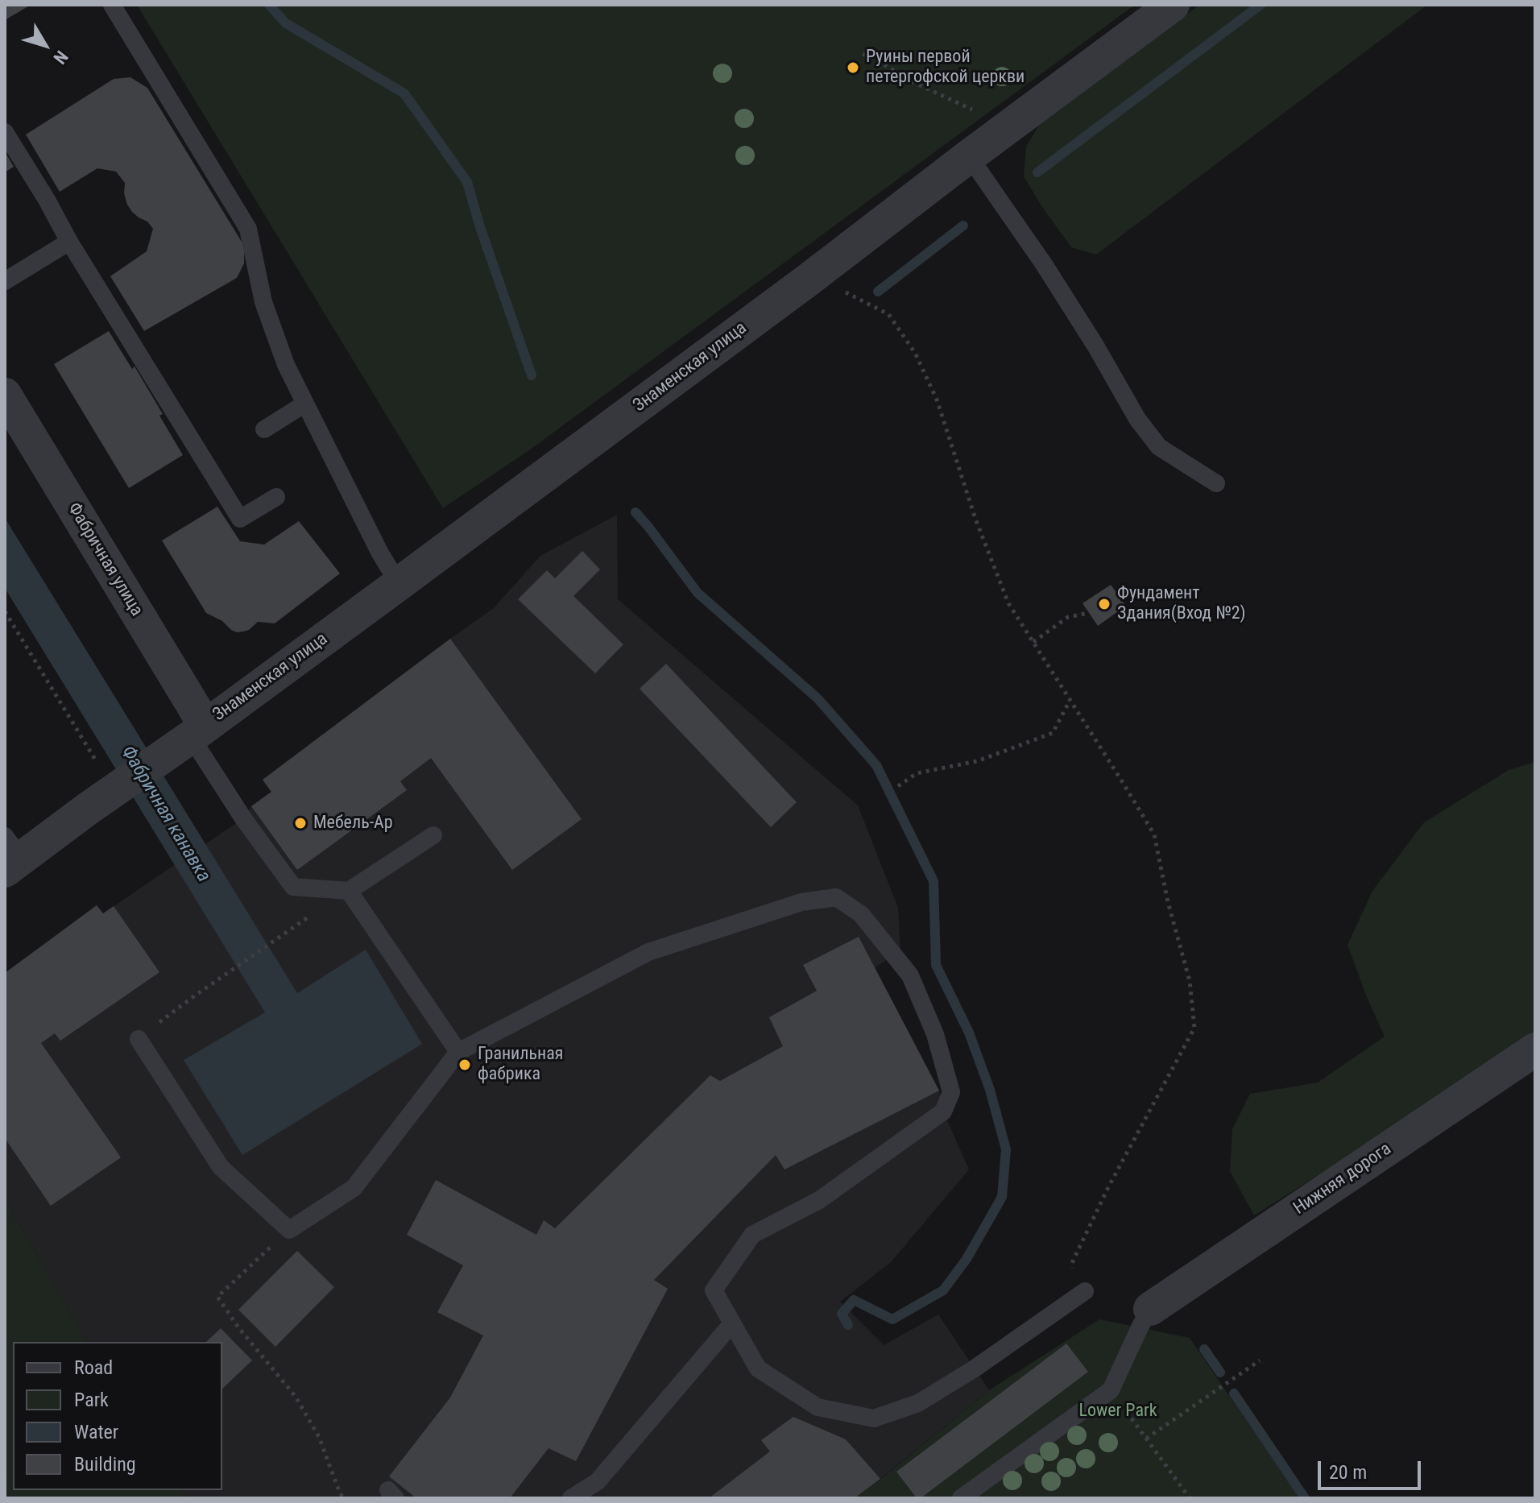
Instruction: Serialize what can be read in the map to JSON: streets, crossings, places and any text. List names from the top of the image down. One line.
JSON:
{"streets":{"street":["Знаменская улица","Фабричная улица","Нижняя дорога"]},"crossings":[["Знаменская улица","Фабричная улица"]],"water":["Фабричная канавка"],"parks":["Lower Park"],"places":["Руины первой петергофской церкви","Фундамент Здания(Вход №2)","Мебель-Ар","Гранильная фабрика"],"legend":["Road","Park","Water","Building"],"scale_bar":"20 m","north":"bottom right"}
